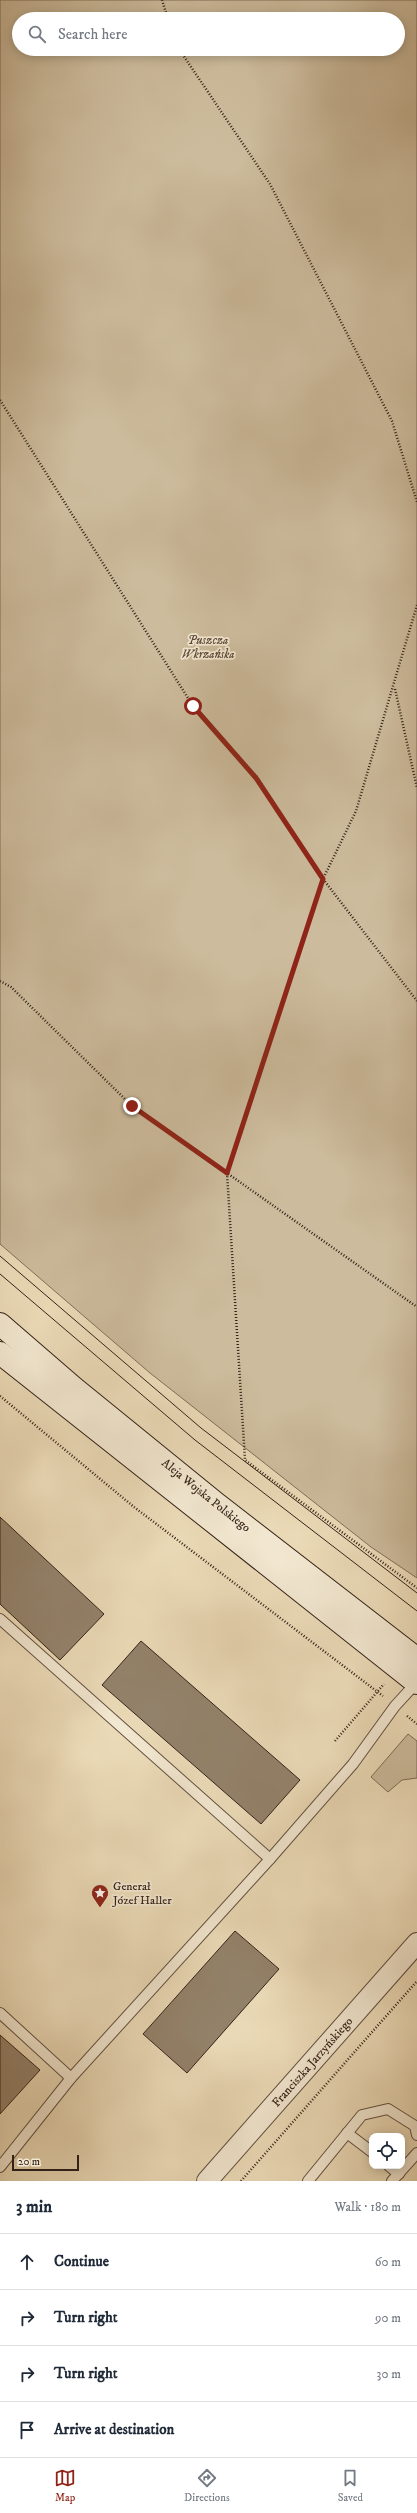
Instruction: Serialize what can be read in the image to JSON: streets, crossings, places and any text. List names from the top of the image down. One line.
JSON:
{"streets":{"main road":["Aleja Wojska Polskiego"],"street":["Franciszka Jarzyńskiego"]},"parks":["Puszcza Wkrzańska"],"places":{"place":["Generał Józef Haller"]},"scale_bar":"20 m","page":{"search":"Search here","scale":"20 m","heading":["3 min","Walk · 180 m"],"list":[["Continue","60 m"],["Turn right","90 m"],["Turn right","30 m"],"Arrive at destination"],"nav":["Map","Directions","Saved"]}}
